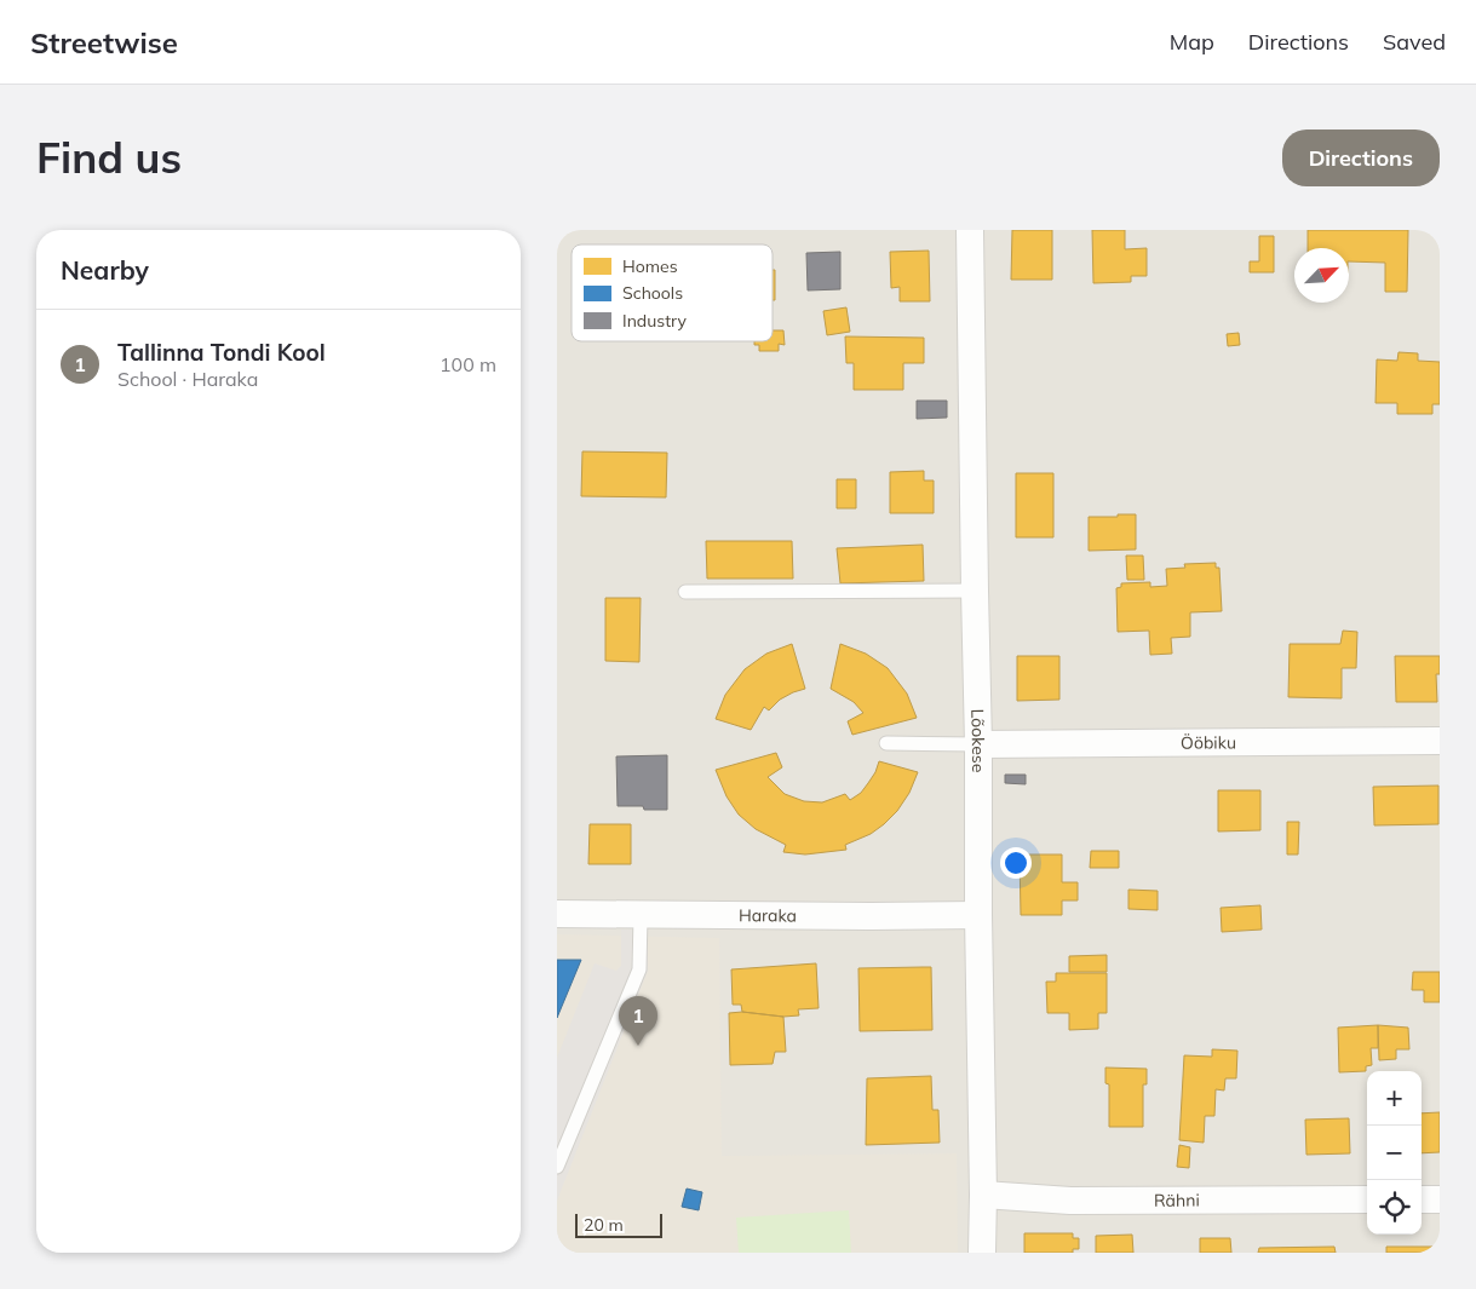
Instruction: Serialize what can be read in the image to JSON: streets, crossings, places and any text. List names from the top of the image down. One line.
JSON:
{"streets":{"street":["Lõokese","Ööbiku","Haraka","Rähni"]},"crossings":[["Lõokese","Ööbiku"],["Lõokese","Haraka"],["Lõokese","Rähni"]],"legend":["Homes","Schools","Industry"],"scale_bar":"20 m","north":"top right","page":{"header":"Streetwise","nav":["Map","Directions","Saved"],"buttons":"Directions","title":"Find us","heading":"Nearby","list":[{"mark":"1","name":"Tallinna Tondi Kool","note":"School · Haraka","value":"100 m"}],"pins":"1","map_buttons":["+","−"],"scale":"20 m"}}
